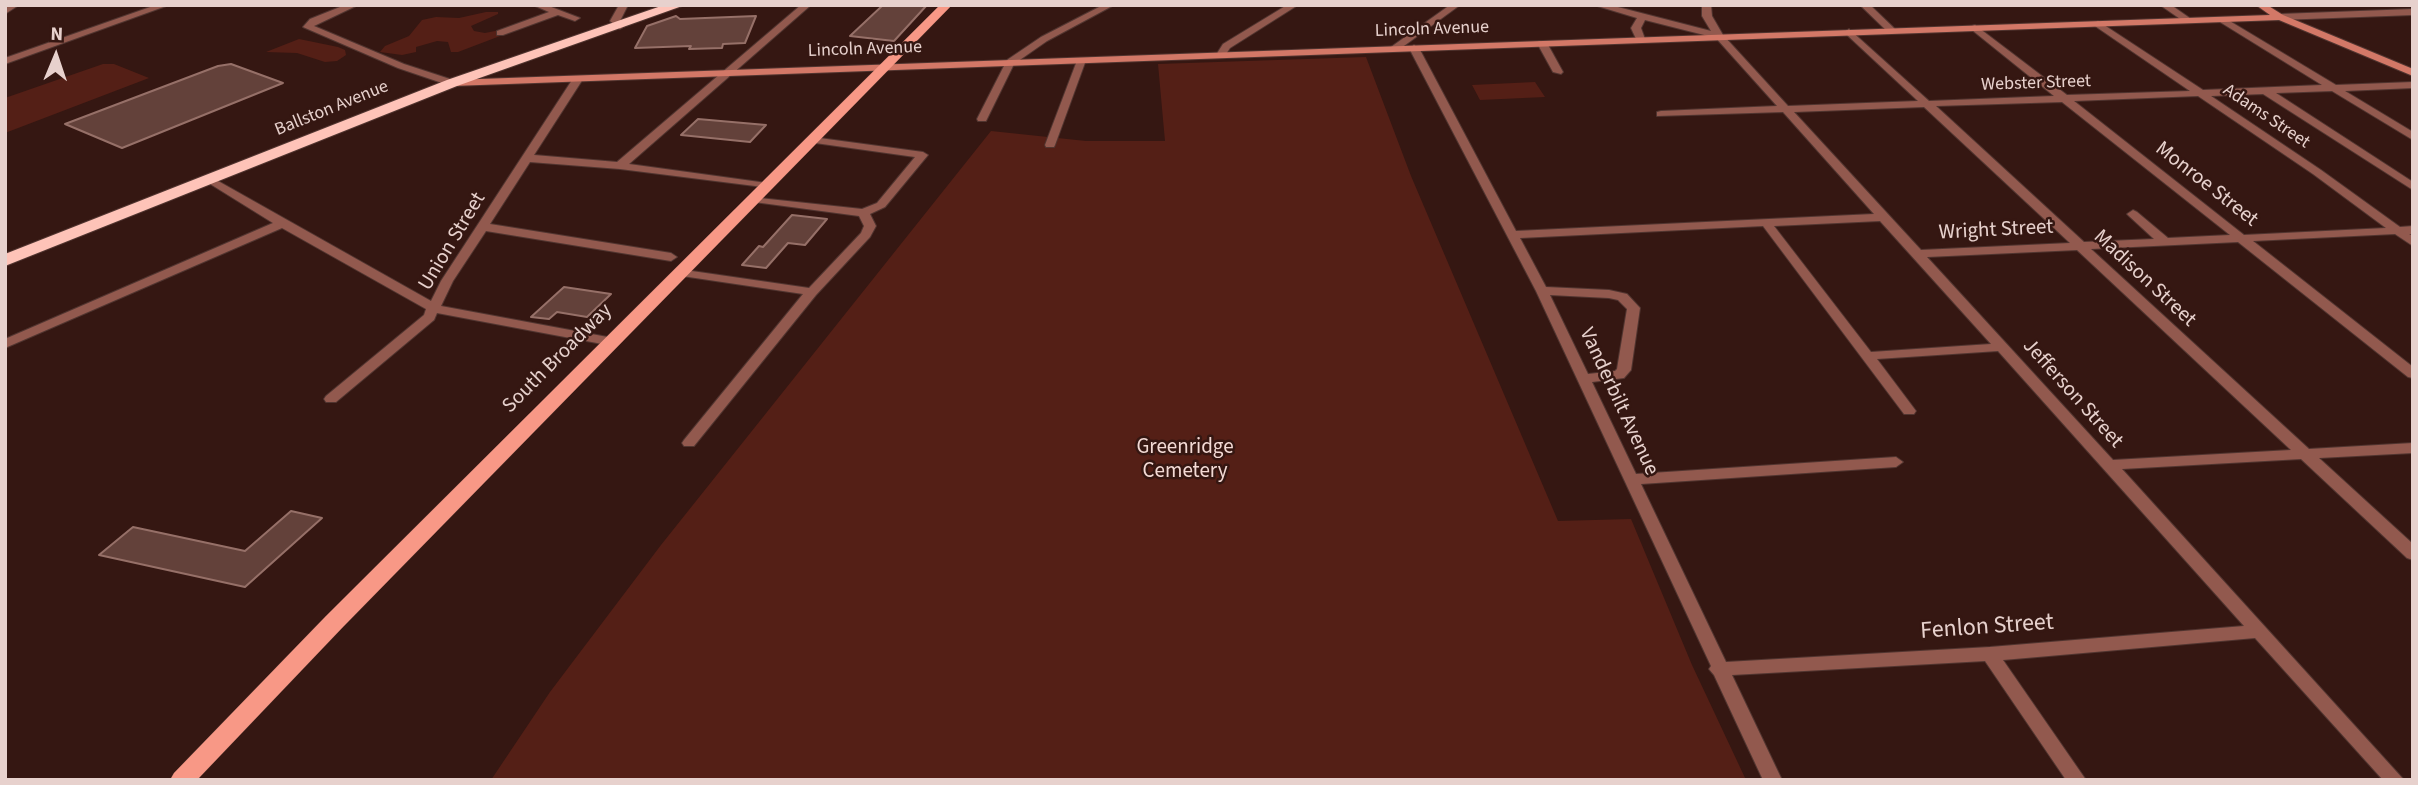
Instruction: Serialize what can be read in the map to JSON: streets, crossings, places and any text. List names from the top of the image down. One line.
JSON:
{"streets":{"highway":["Ballston Avenue"],"main road":["South Broadway"],"street":["Lincoln Avenue","Webster Street","Adams Street","Monroe Street","Wright Street","Union Street","Madison Street","Jefferson Street","Vanderbilt Avenue","Fenlon Street"]},"crossings":[["Lincoln Avenue","Ballston Avenue"],["Lincoln Avenue","Adams Street"],["Lincoln Avenue","Monroe Street"],["Lincoln Avenue","Union Street"],["Lincoln Avenue","Madison Street"],["Lincoln Avenue","South Broadway"],["Lincoln Avenue","Jefferson Street"],["Lincoln Avenue","Vanderbilt Avenue"],["Webster Street","Adams Street"],["Webster Street","Monroe Street"],["Webster Street","Madison Street"],["Webster Street","Jefferson Street"],["Adams Street","Wright Street"],["Monroe Street","Wright Street"],["Wright Street","Madison Street"],["Wright Street","Jefferson Street"],["Jefferson Street","Fenlon Street"],["Vanderbilt Avenue","Fenlon Street"]],"parks":["Greenridge Cemetery"],"north":"top"}
